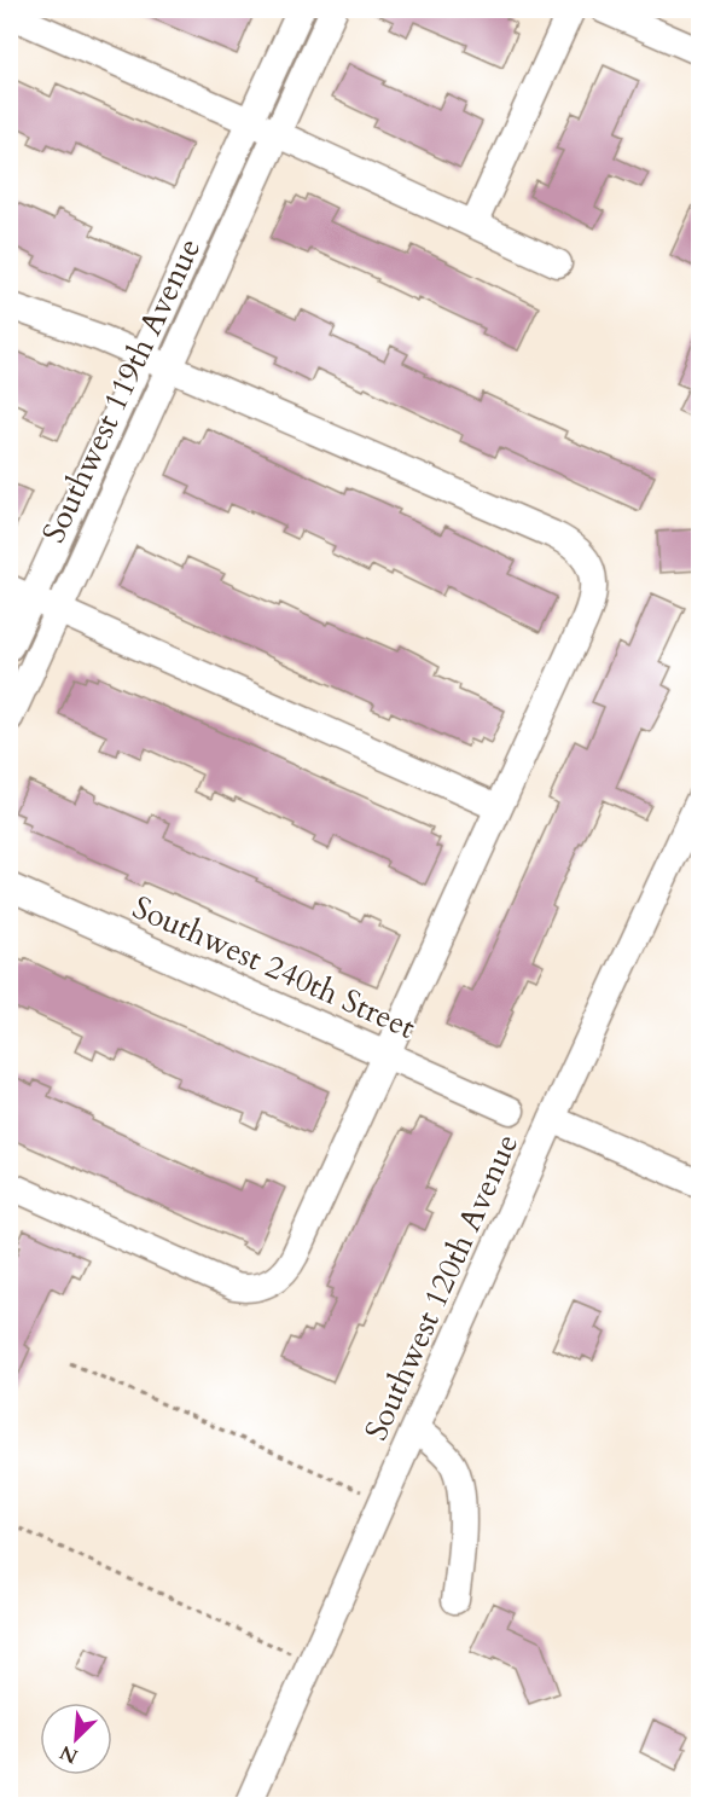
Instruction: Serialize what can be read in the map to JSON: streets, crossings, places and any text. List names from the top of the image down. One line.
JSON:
{"streets":{"street":["Southwest 119th Avenue","Southwest 240th Street","Southwest 120th Avenue"]},"north":"bottom left"}
